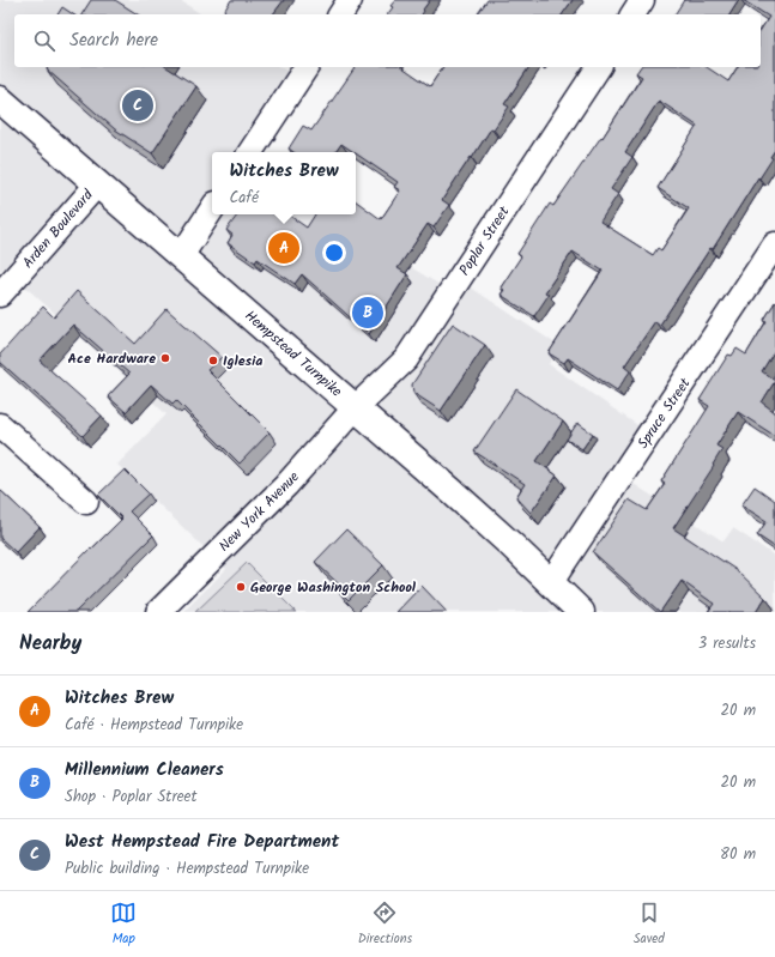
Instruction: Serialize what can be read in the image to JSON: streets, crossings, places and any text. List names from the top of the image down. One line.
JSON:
{"streets":{"main road":["Hempstead Turnpike"],"street":["Arden Boulevard","Poplar Street","Spruce Street","New York Avenue"]},"crossings":[["Arden Boulevard","Hempstead Turnpike"],["Poplar Street","Hempstead Turnpike"],["Poplar Street","New York Avenue"],["Hempstead Turnpike","Spruce Street"],["Hempstead Turnpike","New York Avenue"]],"places":["Ace Hardware","Iglesia","George Washington School"],"page":{"search":"Search here","pins":["C","A","B"],"popup":["Witches Brew","Café"],"heading":["Nearby","3 results"],"list":[{"mark":"A","name":"Witches Brew","note":"Café · Hempstead Turnpike","value":"20 m"},{"mark":"B","name":"Millennium Cleaners","note":"Shop · Poplar Street","value":"20 m"},{"mark":"C","name":"West Hempstead Fire Department","note":"Public building · Hempstead Turnpike","value":"80 m"}],"nav":["Map","Directions","Saved"]}}
